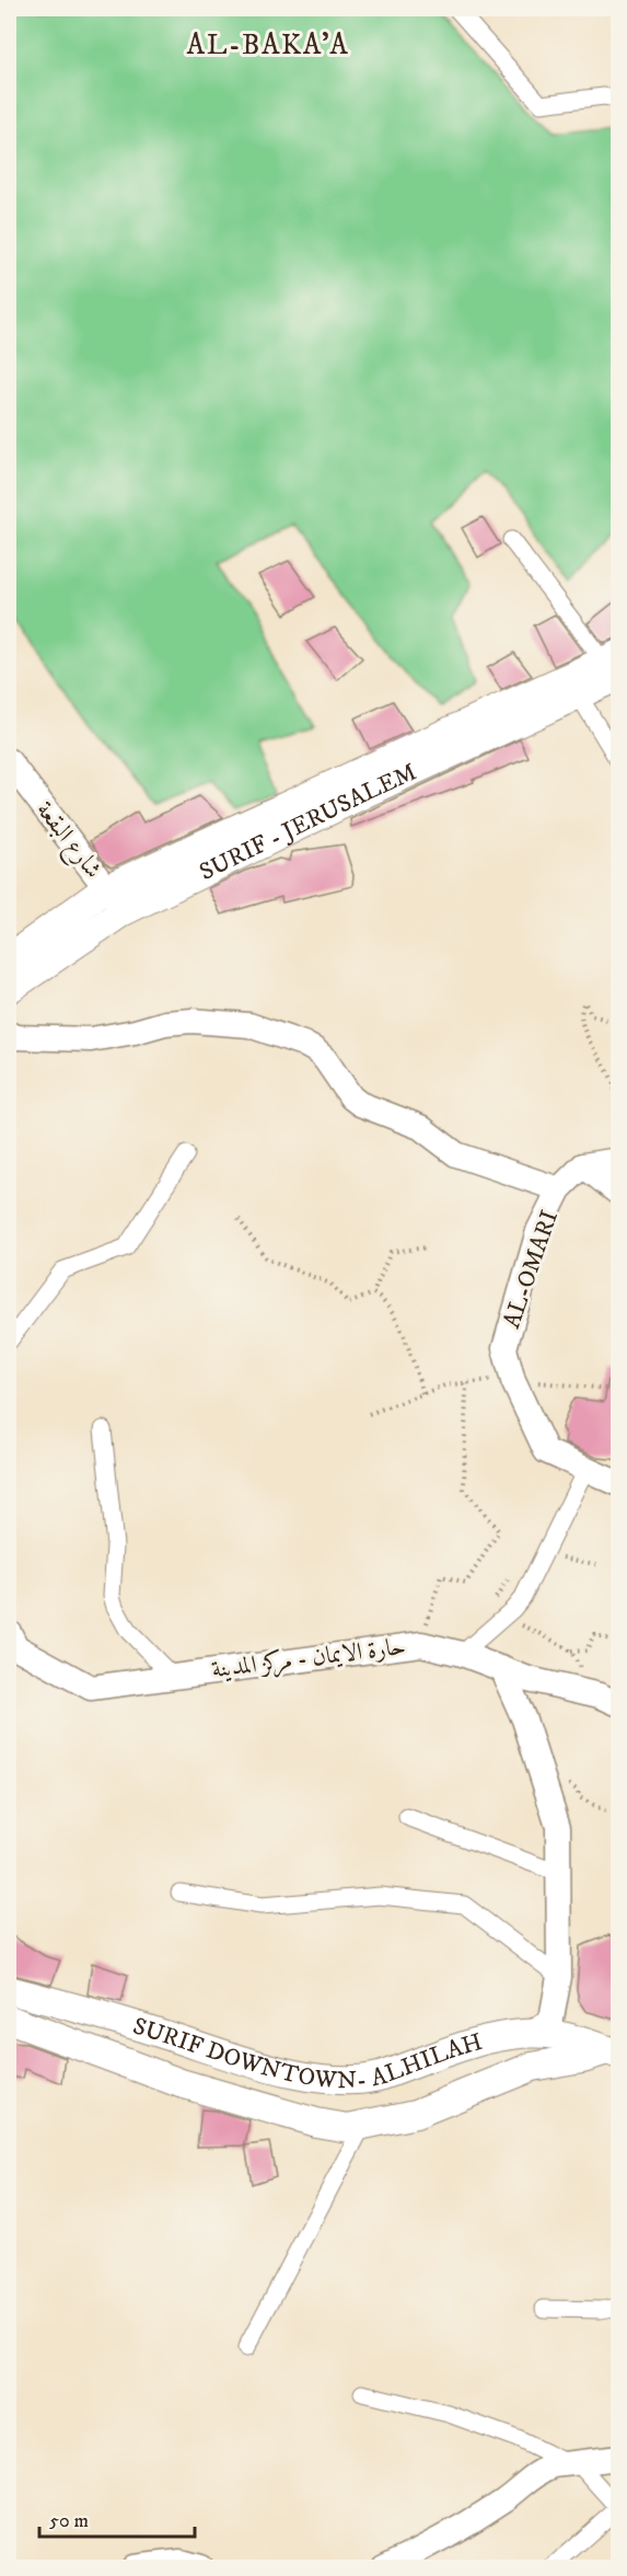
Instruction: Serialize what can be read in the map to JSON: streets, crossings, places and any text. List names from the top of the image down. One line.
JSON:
{"streets":{"main road":["SURIF - JERUSALEM","SURIF DOWNTOWN- ALHILAH"],"street":["شارع البقعة","AL-OMARI","حارة الايمان - مركز المدينة"]},"crossings":[["SURIF - JERUSALEM","شارع البقعة"]],"districts":["AL-BAKA'A"],"scale_bar":"50 m"}
